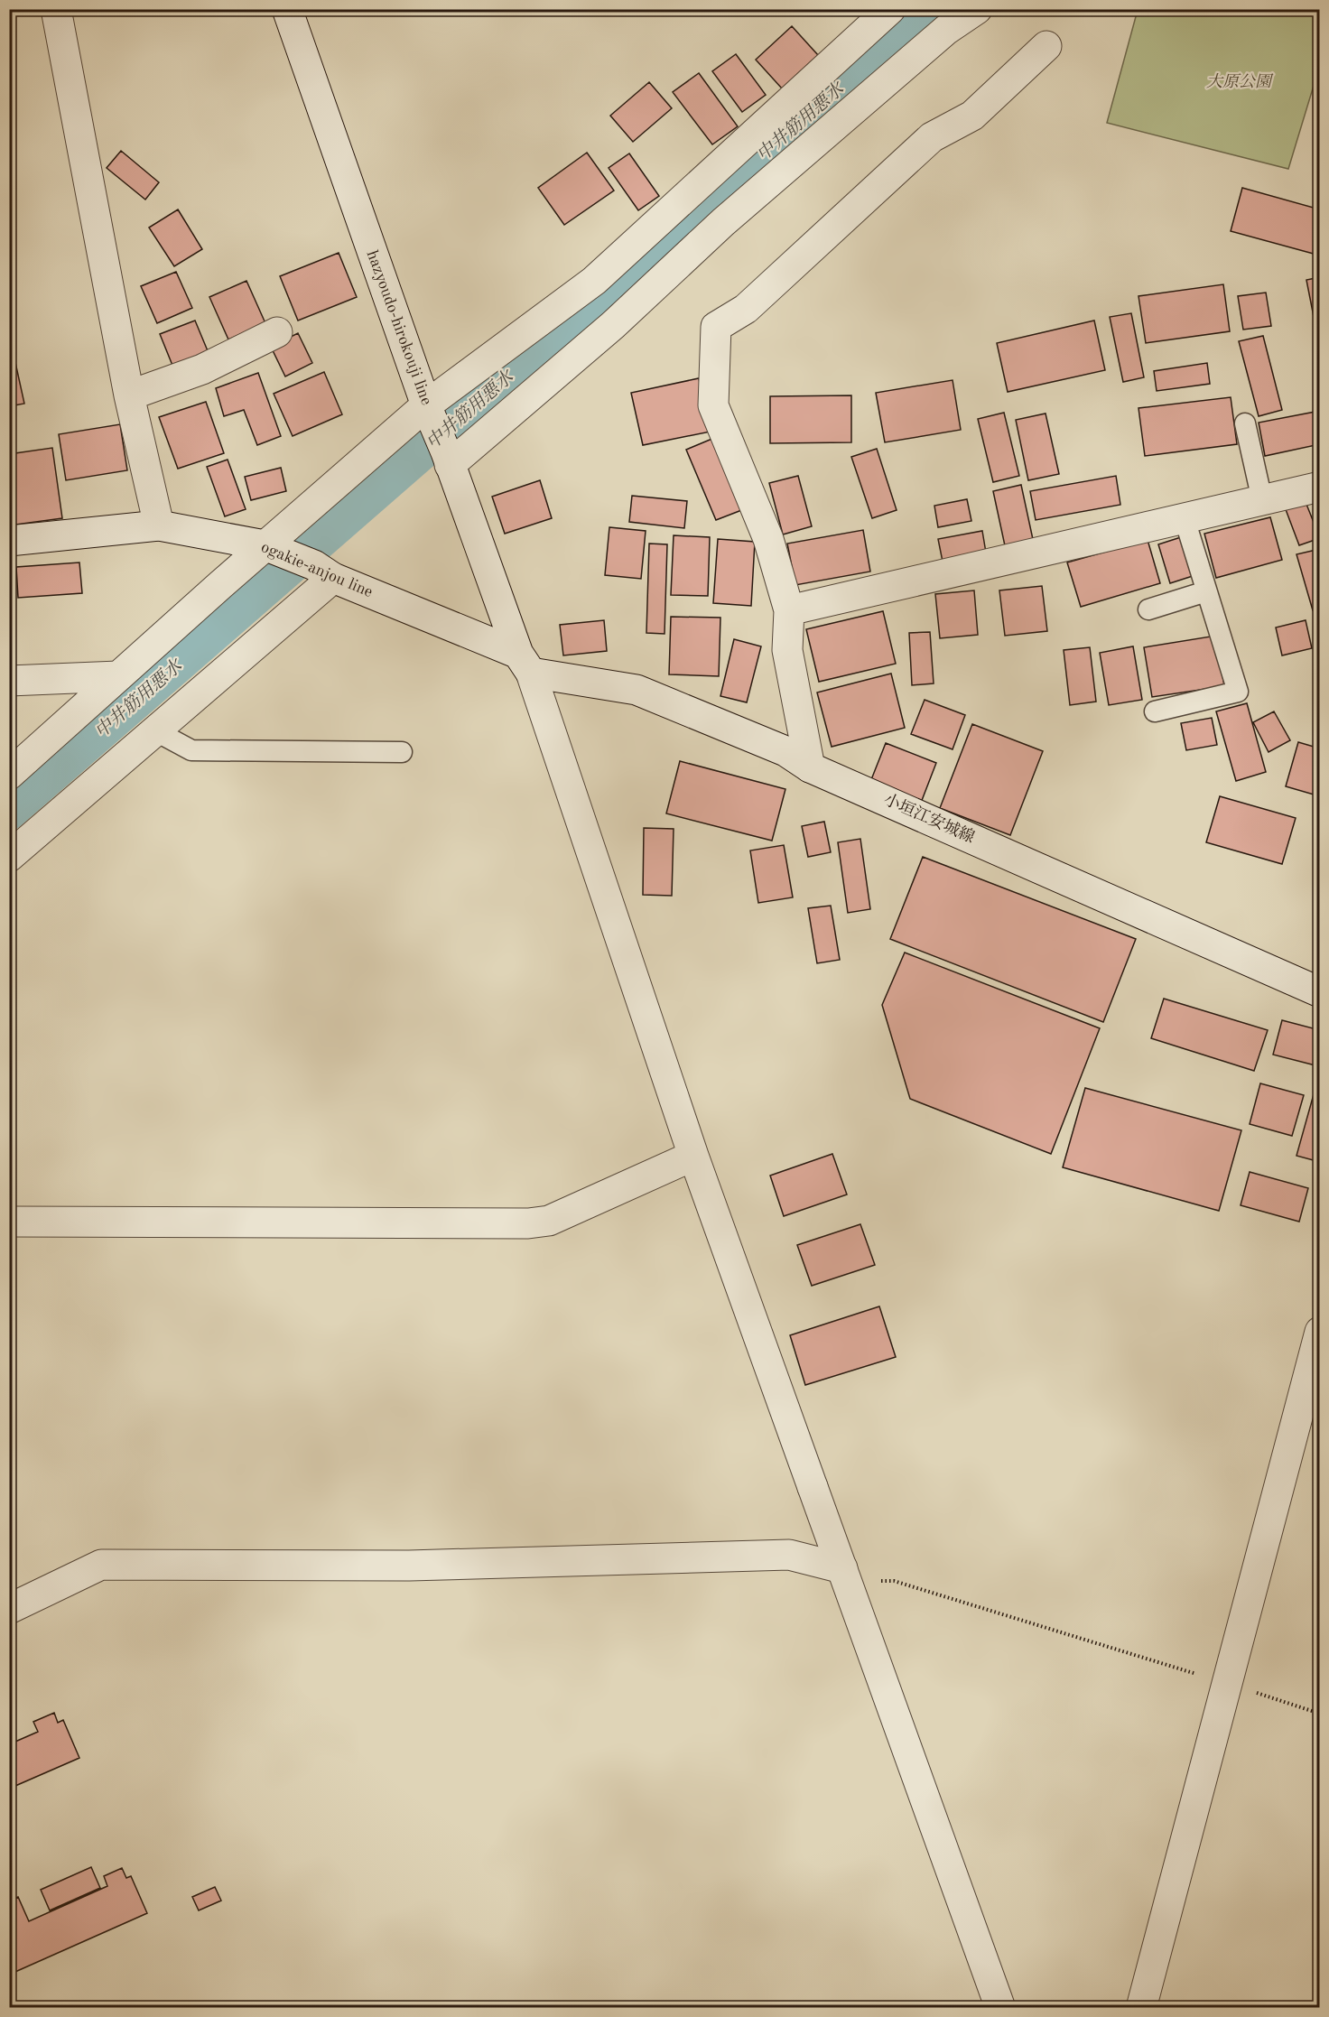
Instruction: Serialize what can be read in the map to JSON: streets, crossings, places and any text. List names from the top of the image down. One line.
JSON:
{"streets":{"street":["hazyoudo-hirokouji line","ogakie-anjou line","小垣江安城線"]},"crossings":[["hazyoudo-hirokouji line","ogakie-anjou line"],["hazyoudo-hirokouji line","小垣江安城線"],["ogakie-anjou line","小垣江安城線"]],"water":["中井筋用悪水"],"parks":["大原公園"]}
